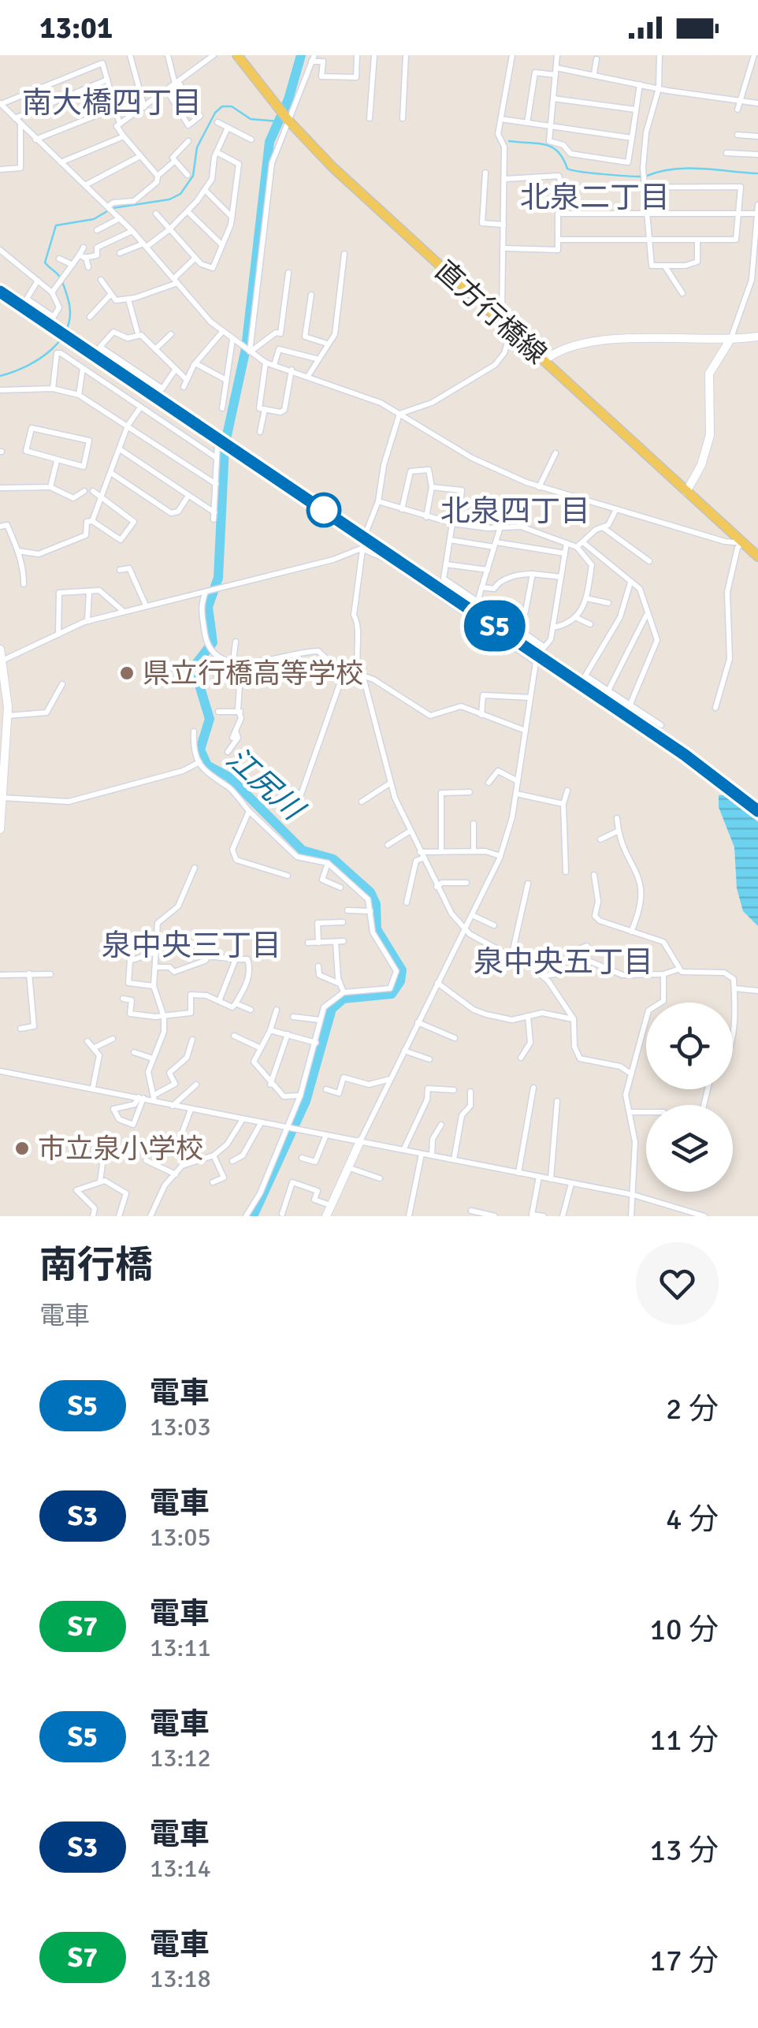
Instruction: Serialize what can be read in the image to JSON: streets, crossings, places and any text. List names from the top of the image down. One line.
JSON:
{"streets":{"main road":["直方行橋線"]},"districts":["南大橋四丁目","北泉二丁目","北泉四丁目","泉中央三丁目","泉中央五丁目"],"water":["江尻川"],"places":["県立行橋高等学校","市立泉小学校"],"page":{"status":"13:01","on_map":"S5","heading":["南行橋","電車"],"list":[{"mark":"S5","name":"電車","note":"13:03","value":"2 分"},{"mark":"S3","name":"電車","note":"13:05","value":"4 分"},{"mark":"S7","name":"電車","note":"13:11","value":"10 分"},{"mark":"S5","name":"電車","note":"13:12","value":"11 分"},{"mark":"S3","name":"電車","note":"13:14","value":"13 分"},{"mark":"S7","name":"電車","note":"13:18","value":"17 分"}]}}
